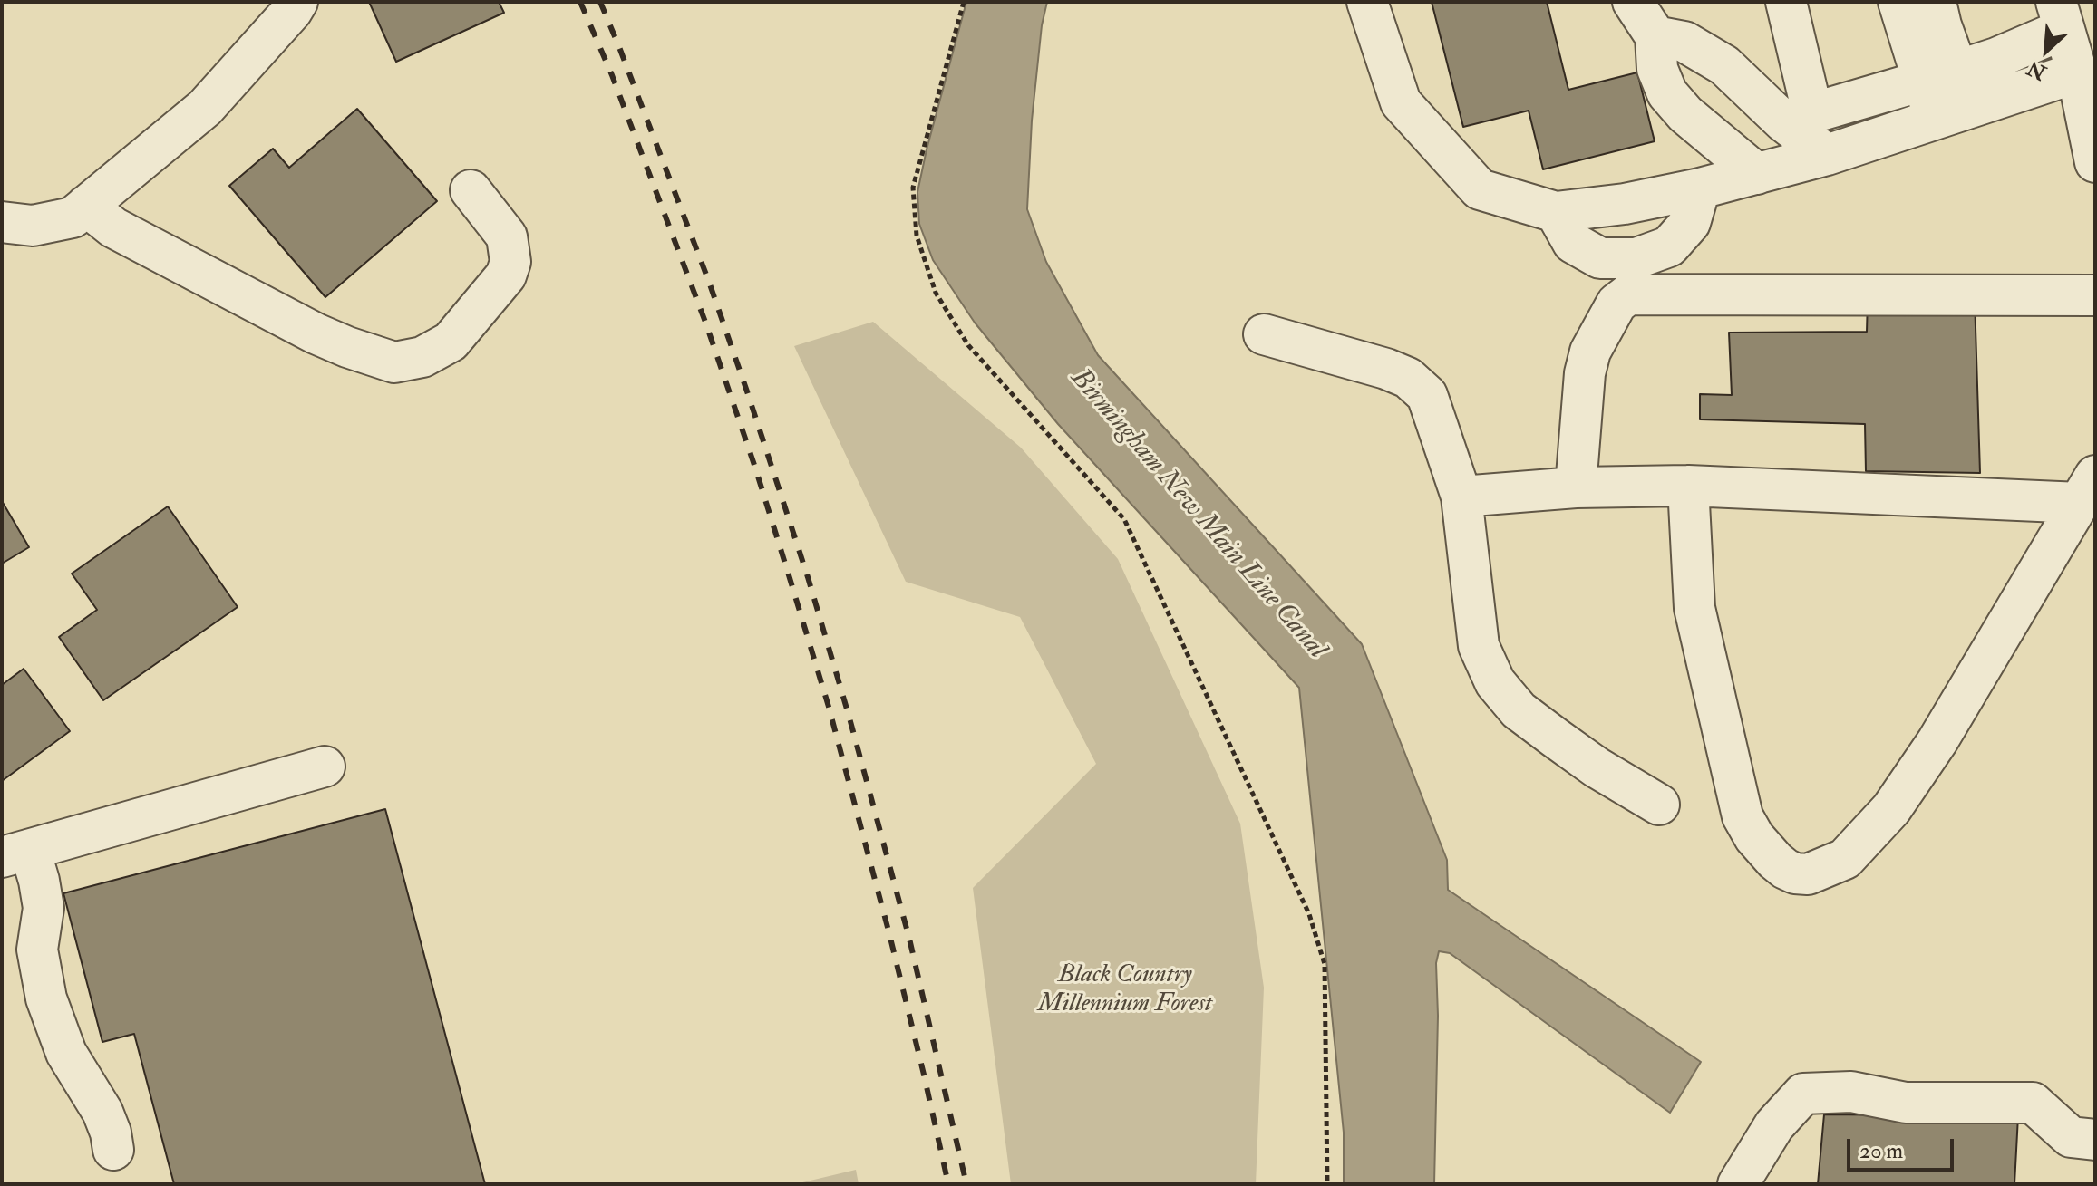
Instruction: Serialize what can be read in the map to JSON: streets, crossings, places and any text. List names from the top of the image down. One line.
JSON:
{"water":["Birmingham New Main Line Canal"],"parks":["Black Country Millennium Forest"],"scale_bar":"20 m","north":"bottom left"}
